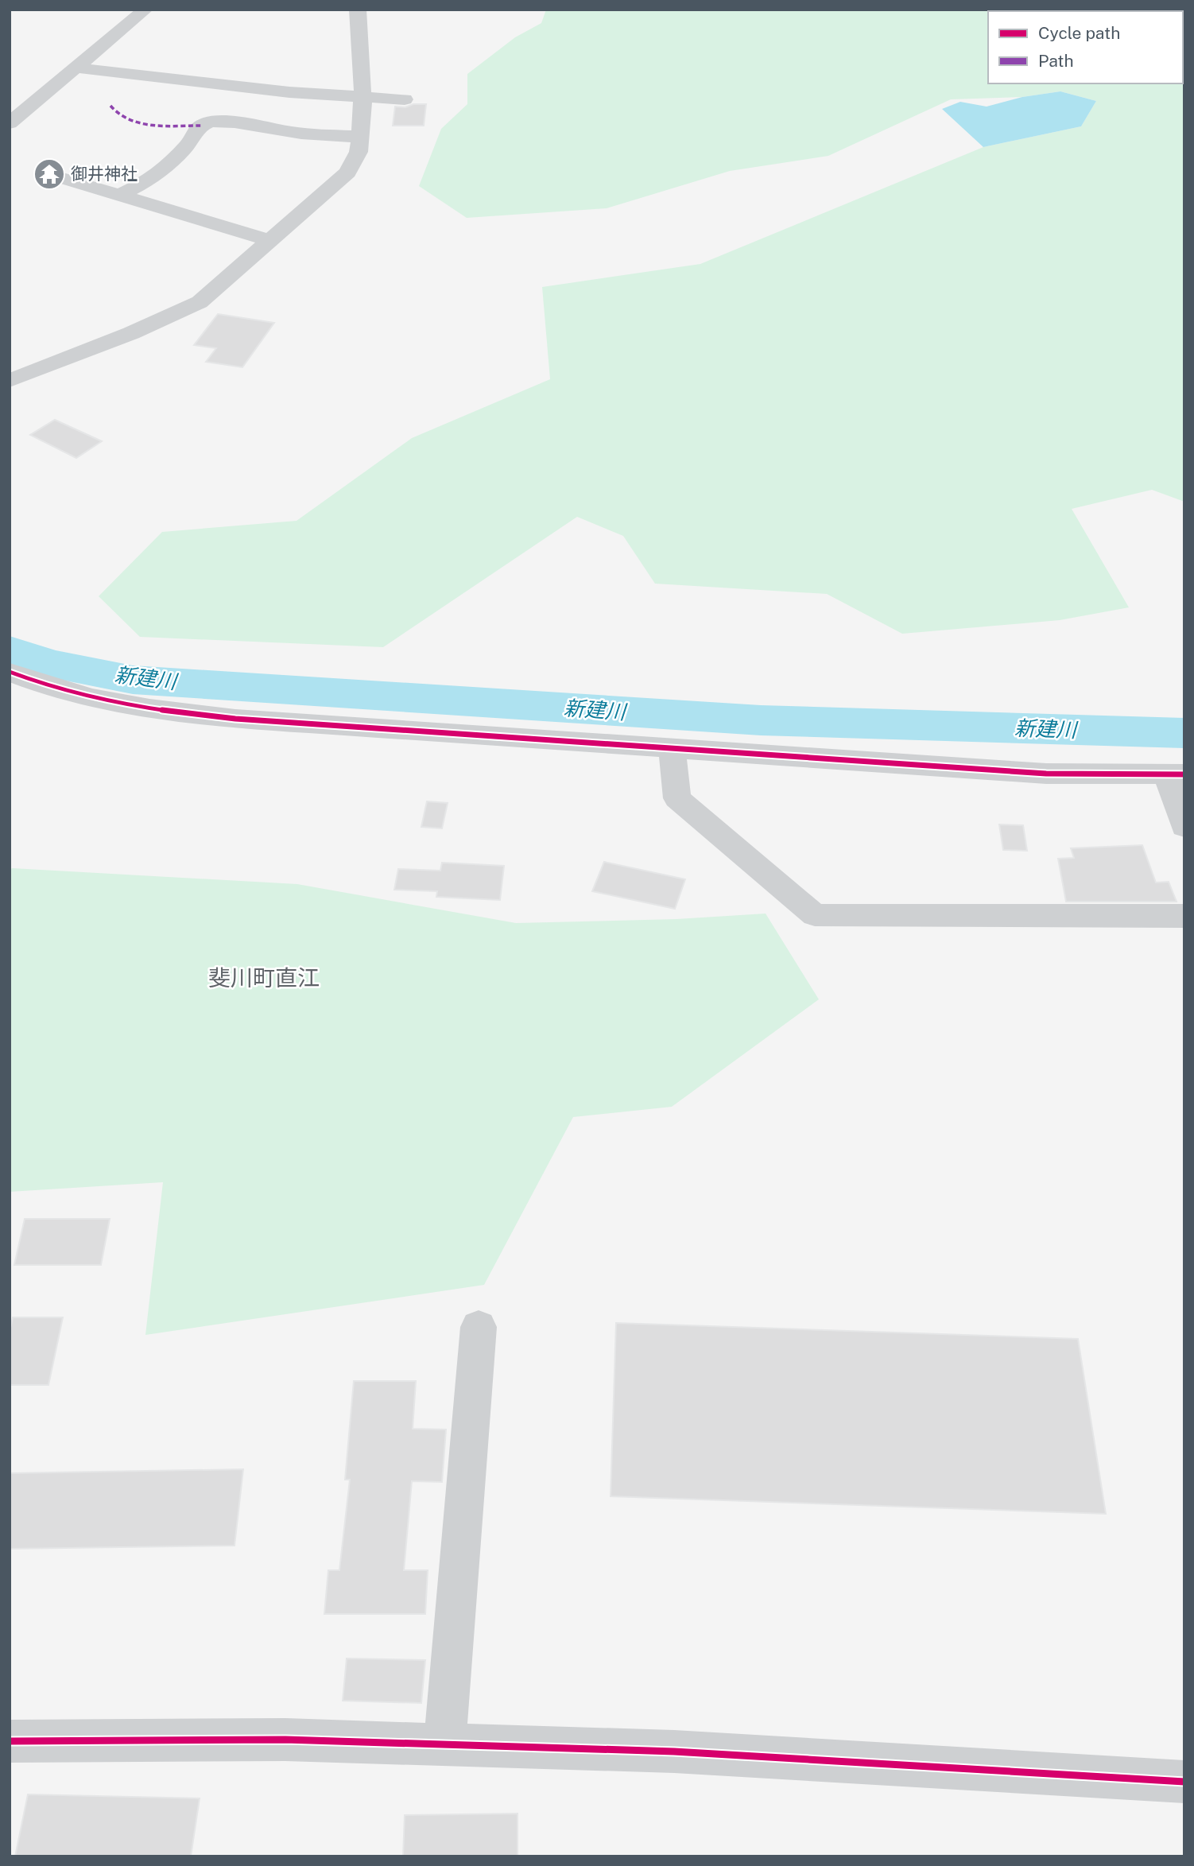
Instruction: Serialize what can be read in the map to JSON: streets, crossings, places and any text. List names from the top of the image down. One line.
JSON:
{"districts":["斐川町直江"],"water":["新建川"],"places":{"temple":["御井神社"]},"legend":["Cycle path","Path"]}
